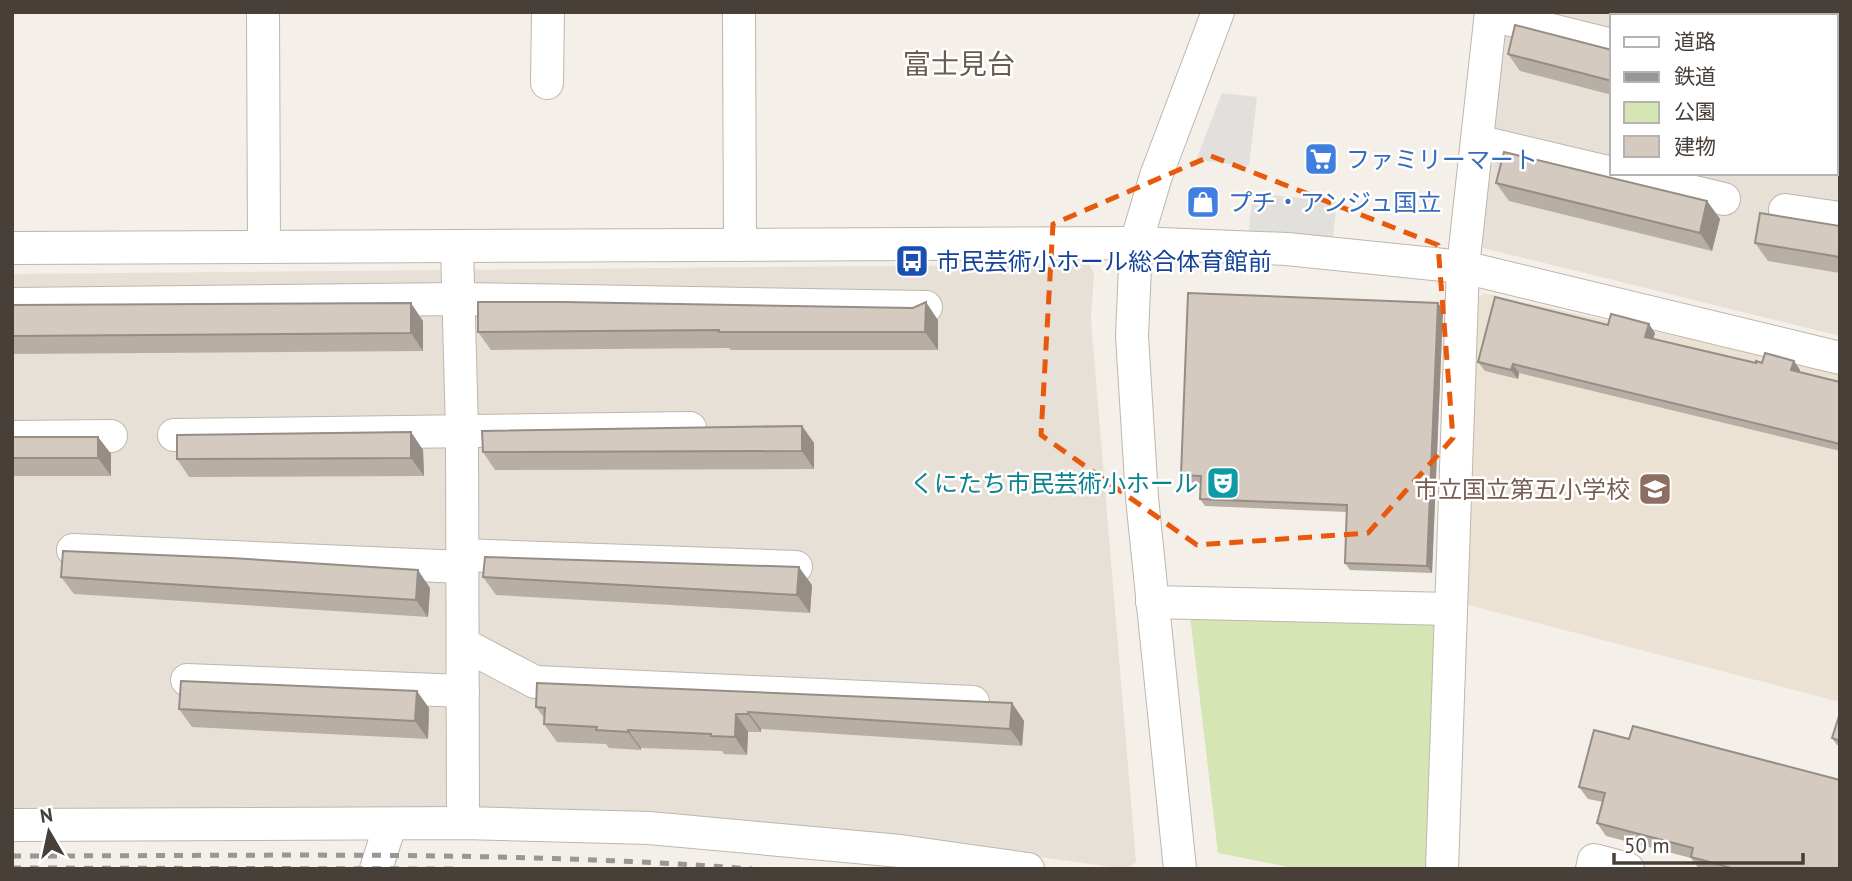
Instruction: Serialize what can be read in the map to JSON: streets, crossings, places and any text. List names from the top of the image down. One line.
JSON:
{"districts":["富士見台"],"places":{"supermarket":["ファミリーマート"],"shop":["プチ・アンジュ国立"],"bus stop":["市民芸術小ホール総合体育館前"],"theatre":["くにたち市民芸術小ホール"],"school or university":["市立国立第五小学校"]},"legend":["道路","鉄道","公園","建物"],"scale_bar":"50 m","north":"top"}
